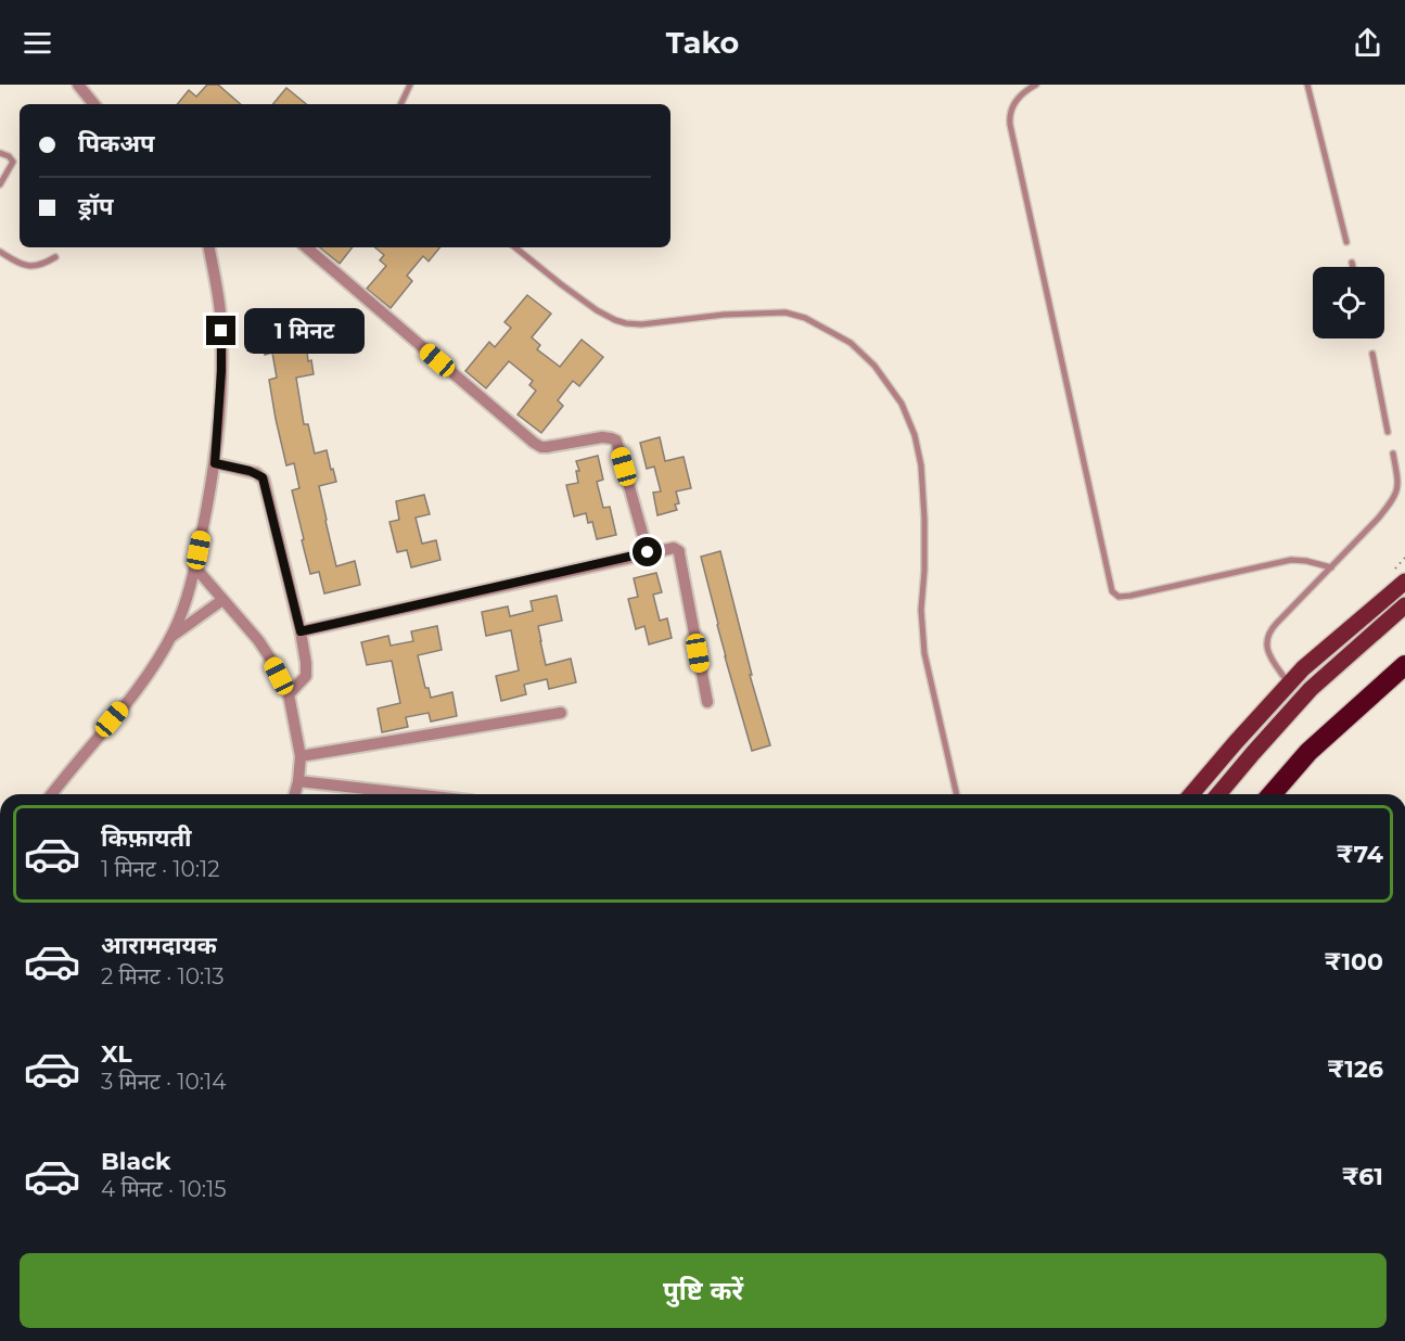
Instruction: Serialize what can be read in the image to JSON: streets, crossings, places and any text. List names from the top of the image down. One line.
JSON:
{"page":{"header":"Tako","banner":["पिकअप","ड्रॉप"],"bubble":"1 मिनट","list":[{"name":"किफ़ायती","note":"1 मिनट · 10:12","value":"₹74"},{"name":"आरामदायक","note":"2 मिनट · 10:13","value":"₹100"},{"name":"XL","note":"3 मिनट · 10:14","value":"₹126"},{"name":"Black","note":"4 मिनट · 10:15","value":"₹61"}],"buttons":"पुष्टि करें"}}
